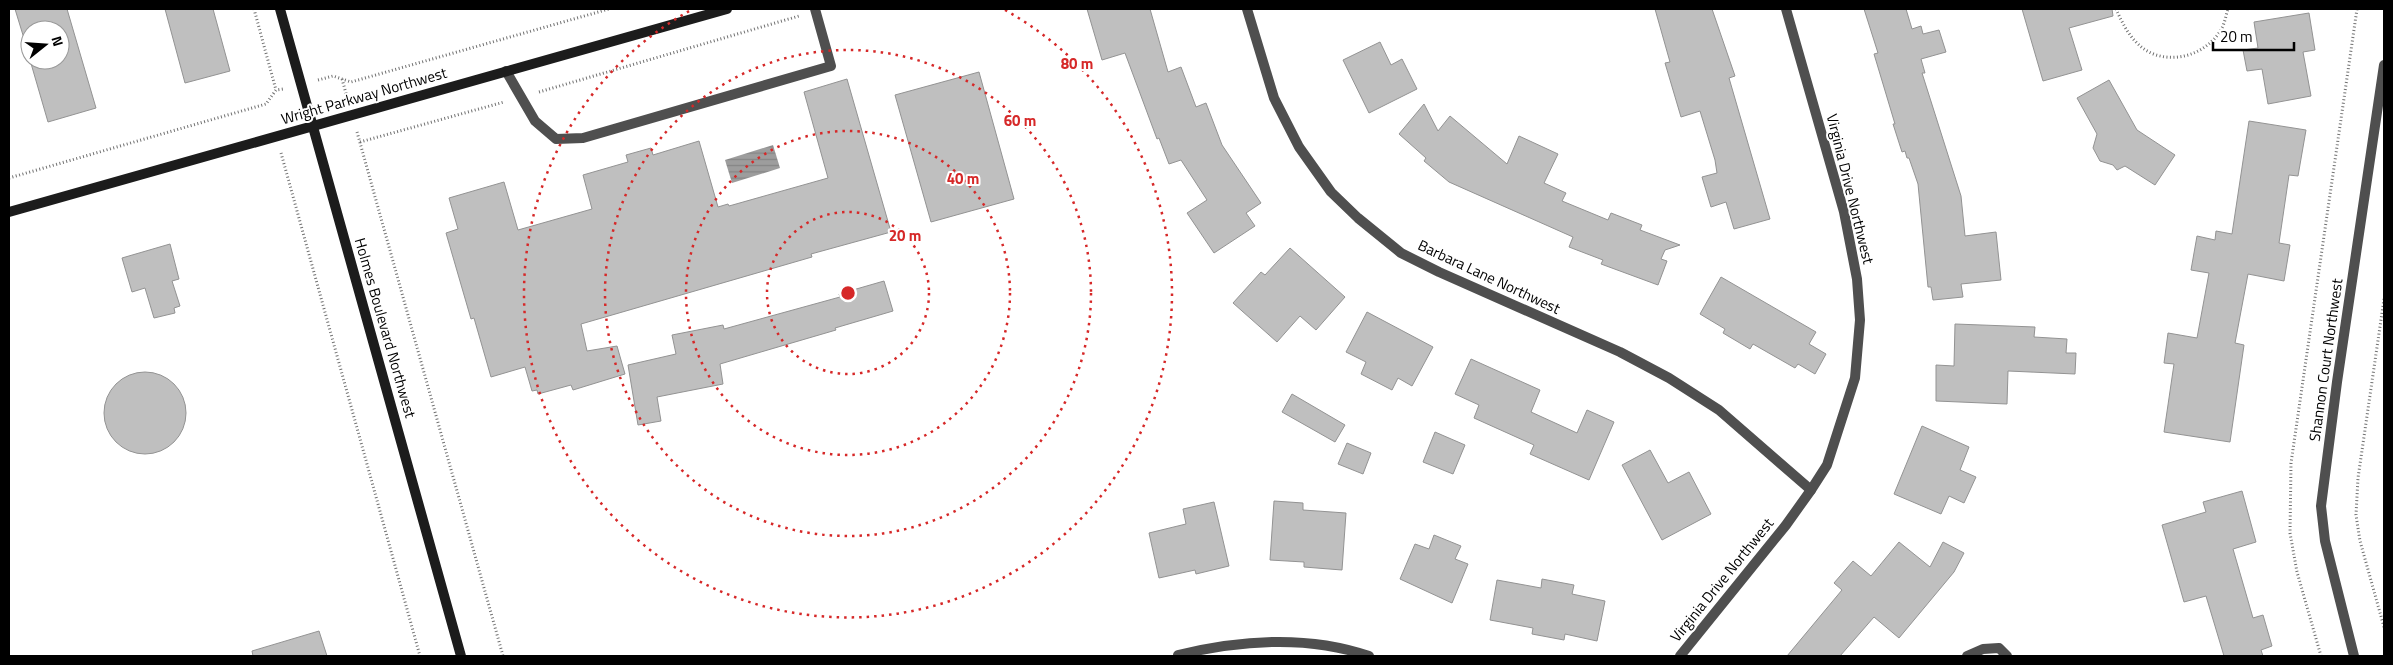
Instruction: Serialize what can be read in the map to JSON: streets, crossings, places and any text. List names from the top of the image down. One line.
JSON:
{"streets":{"street":["Wright Parkway Northwest","Virginia Drive Northwest","Barbara Lane Northwest","Holmes Boulevard Northwest","Shannon Court Northwest"]},"crossings":[["Wright Parkway Northwest","Holmes Boulevard Northwest"],["Virginia Drive Northwest","Barbara Lane Northwest"]],"scale_bar":"20 m","north":"right","rings":["80 m","60 m","40 m","20 m"]}
